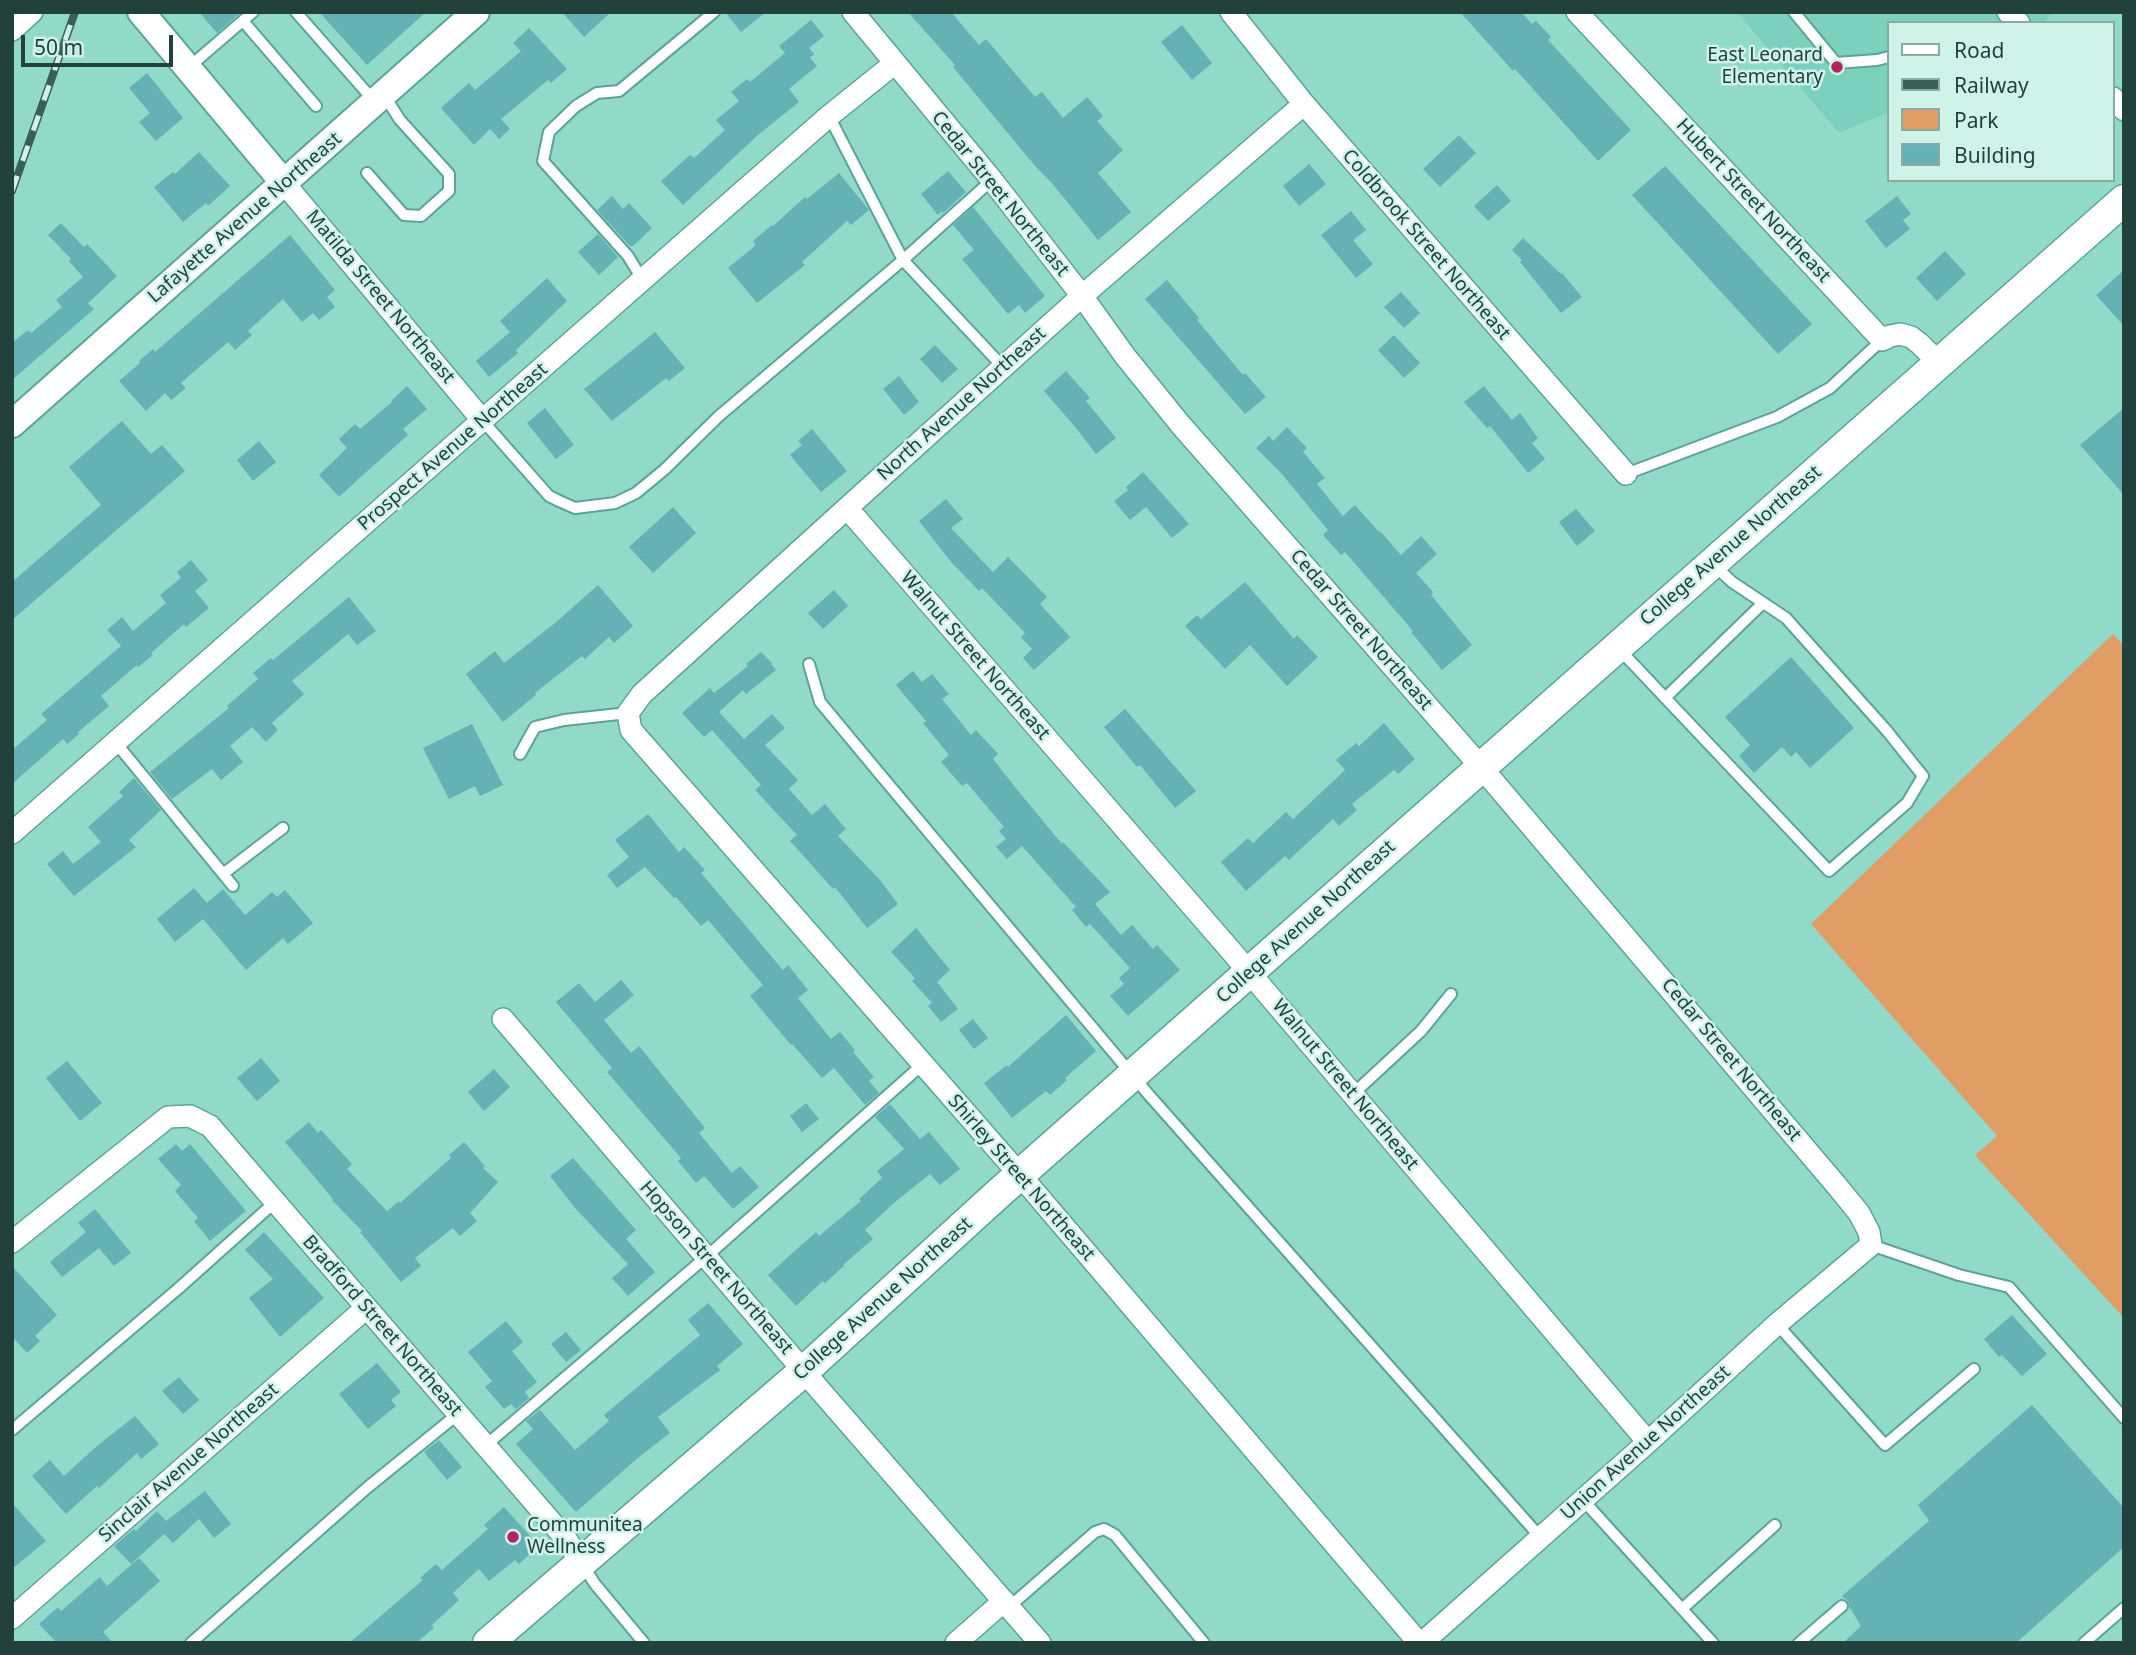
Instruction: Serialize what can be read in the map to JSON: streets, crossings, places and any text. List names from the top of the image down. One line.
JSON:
{"streets":{"main road":["College Avenue Northeast"],"street":["Cedar Street Northeast","Hubert Street Northeast","Lafayette Avenue Northeast","Coldbrook Street Northeast","Matilda Street Northeast","North Avenue Northeast","Prospect Avenue Northeast","Walnut Street Northeast","Shirley Street Northeast","Hopson Street Northeast","Bradford Street Northeast","Union Avenue Northeast","Sinclair Avenue Northeast"]},"crossings":[["Cedar Street Northeast","North Avenue Northeast"],["Cedar Street Northeast","Prospect Avenue Northeast"],["Cedar Street Northeast","College Avenue Northeast"],["Cedar Street Northeast","Union Avenue Northeast"],["Lafayette Avenue Northeast","Matilda Street Northeast"],["Coldbrook Street Northeast","North Avenue Northeast"],["Matilda Street Northeast","Prospect Avenue Northeast"],["North Avenue Northeast","Walnut Street Northeast"],["North Avenue Northeast","Shirley Street Northeast"],["College Avenue Northeast","Walnut Street Northeast"],["College Avenue Northeast","Shirley Street Northeast"],["College Avenue Northeast","Hopson Street Northeast"],["College Avenue Northeast","Bradford Street Northeast"],["Walnut Street Northeast","Union Avenue Northeast"],["Shirley Street Northeast","Union Avenue Northeast"],["Bradford Street Northeast","Sinclair Avenue Northeast"]],"places":["East Leonard Elementary","Communitea Wellness"],"legend":["Road","Railway","Park","Building"],"scale_bar":"50 m"}
